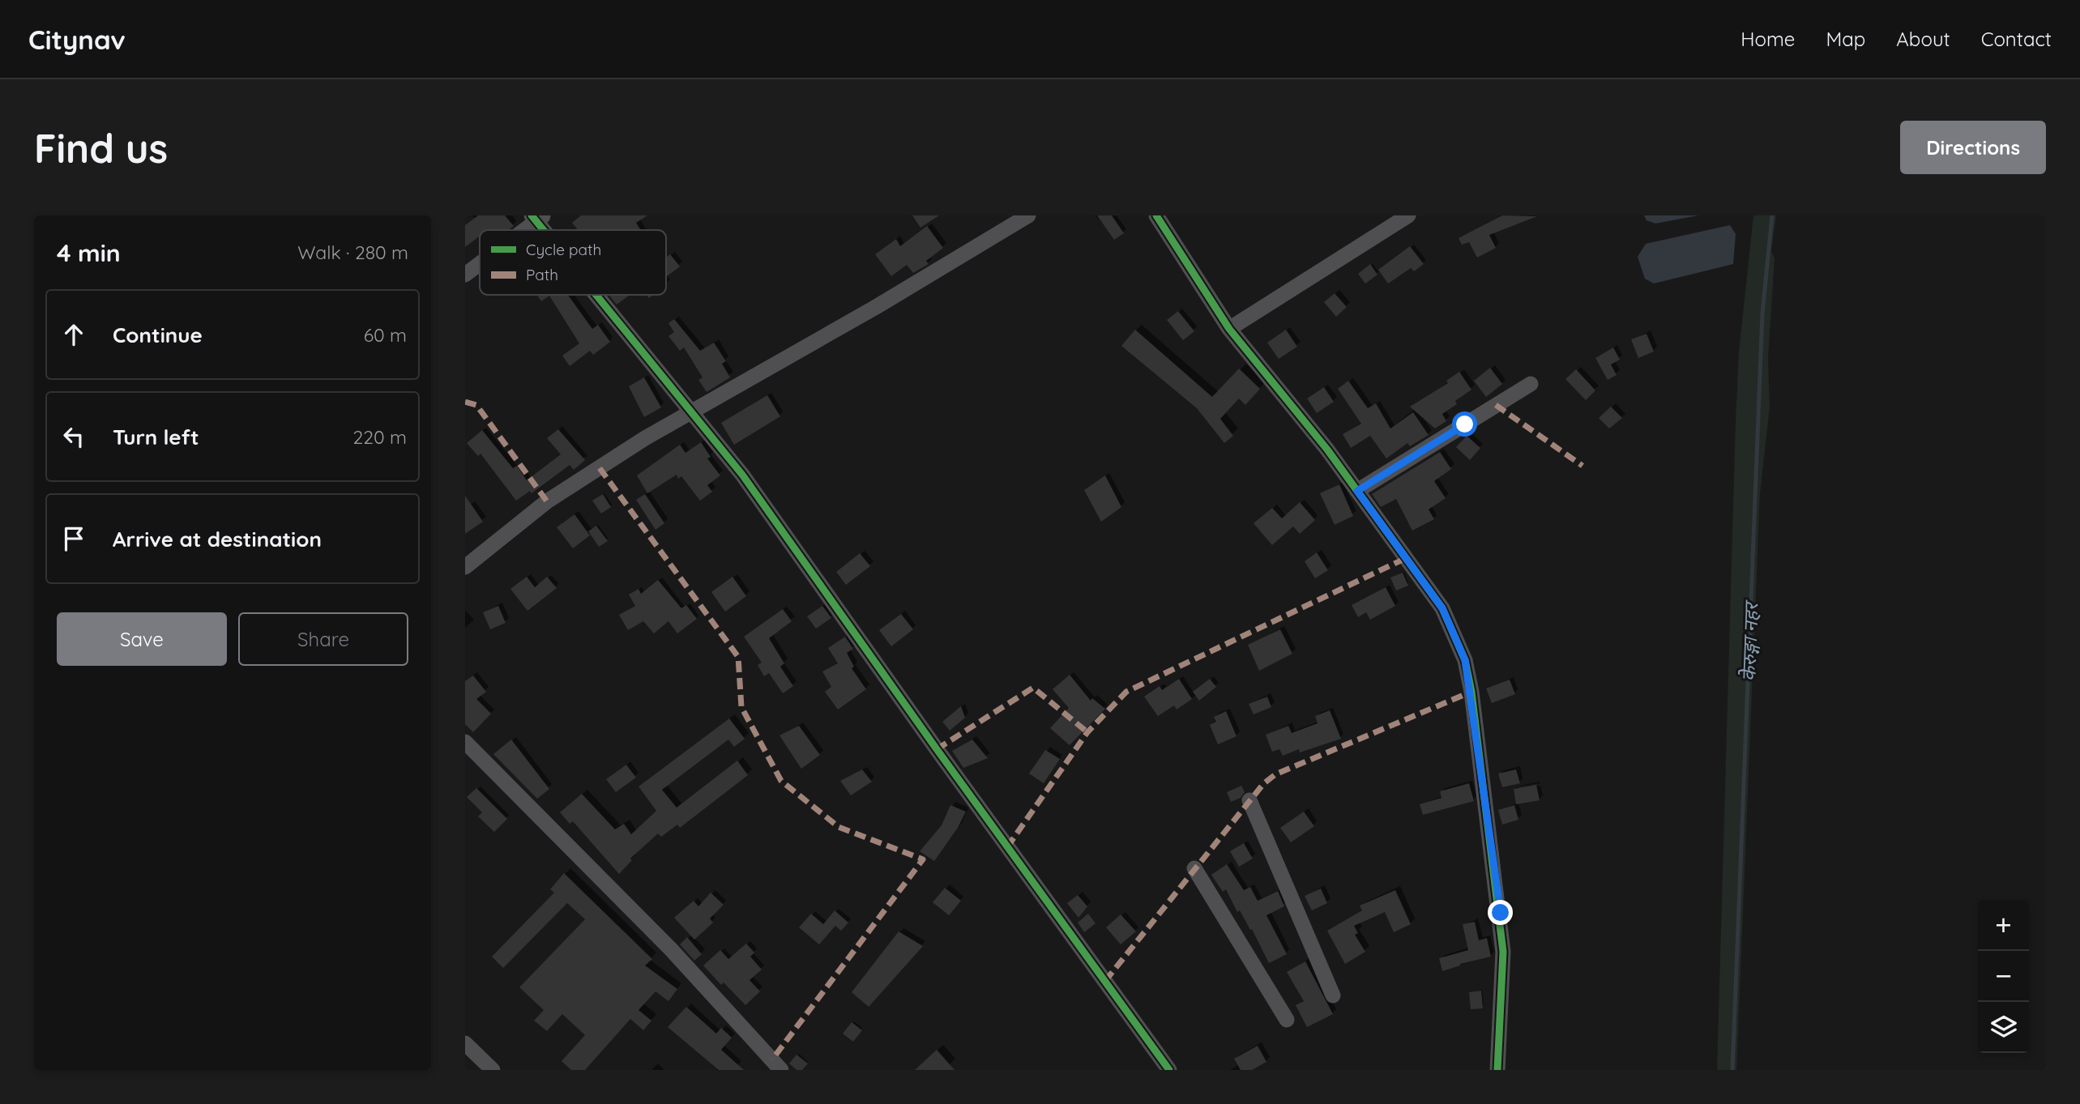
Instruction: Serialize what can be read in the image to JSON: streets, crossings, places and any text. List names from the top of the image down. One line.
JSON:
{"water":["केेरुङ्गा नहर"],"legend":["Cycle path","Path"],"page":{"header":"Citynav","nav":["Home","Map","About","Contact"],"buttons":["Directions",["Save","Share"]],"title":"Find us","heading":["4 min","Walk · 280 m"],"list":[["Continue","60 m"],["Turn left","220 m"],"Arrive at destination"],"map_buttons":["+","−"]}}
